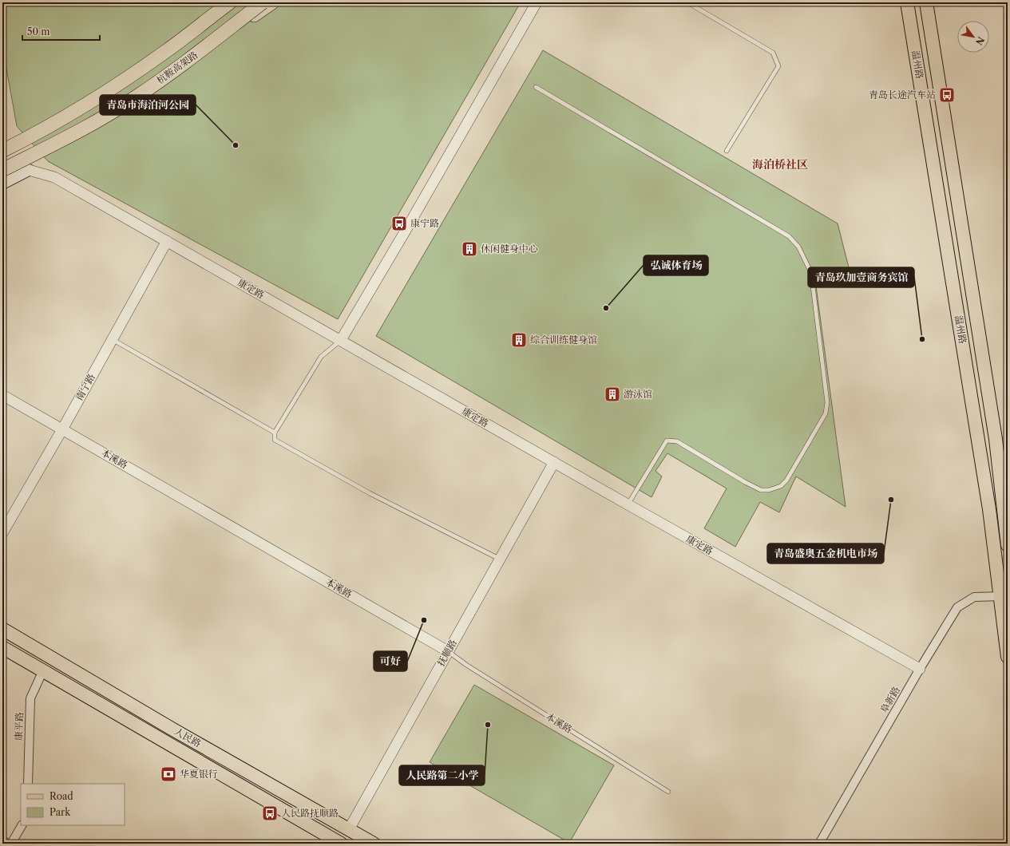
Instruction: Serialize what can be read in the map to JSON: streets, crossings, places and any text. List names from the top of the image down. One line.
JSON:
{"streets":{"highway":["杭鞍高架路"],"main road":["温州路","抚顺路","人民路"],"street":["康定路","南宁路","本溪路","阜新路","康平路"]},"crossings":[["温州路","阜新路"],["康定路","南宁路"],["康定路","抚顺路"],["康定路","阜新路"],["南宁路","本溪路"],["本溪路","抚顺路"],["抚顺路","人民路"],["康平路","人民路"]],"districts":["海泊桥社区"],"places":{"bus stop":["青岛长途汽车站","康宁路","人民路抚顺路"],"other":["青岛市海泊河公园","弘诚体育场","青岛玖加壹商务宾馆","青岛盛奥五金机电市场","可好","人民路第二小学"],"building":["休闲健身中心","综合训练健身馆","游泳馆"],"bank":["华夏银行"]},"legend":["Road","Park"],"scale_bar":"50 m","north":"bottom right"}
